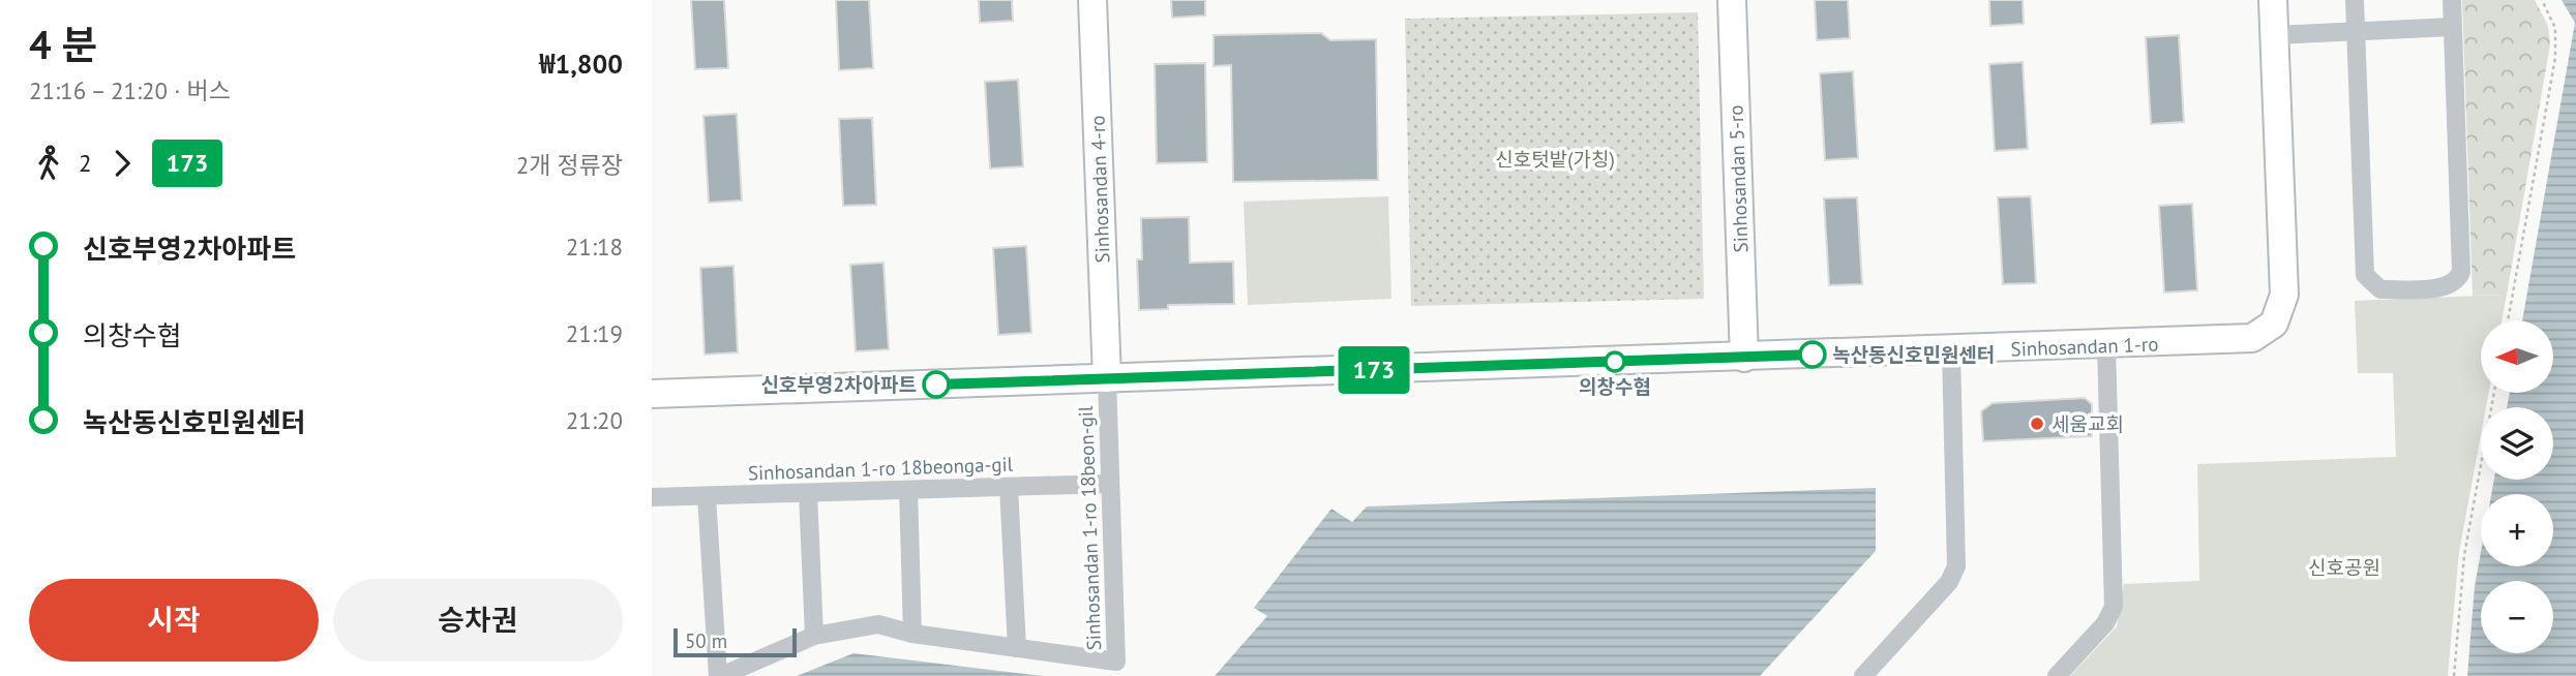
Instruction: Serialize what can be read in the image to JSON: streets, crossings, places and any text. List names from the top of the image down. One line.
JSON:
{"streets":{"main road":["Sinhosandan 5-ro","Sinhosandan 4-ro","Sinhosandan 1-ro"],"street":["Sinhosandan 1-ro 18beonga-gil","Sinhosandan 1-ro 18beon-gil"]},"crossings":[["Sinhosandan 5-ro","Sinhosandan 1-ro"],["Sinhosandan 4-ro","Sinhosandan 1-ro"],["Sinhosandan 4-ro","Sinhosandan 1-ro 18beon-gil"],["Sinhosandan 1-ro","Sinhosandan 1-ro 18beon-gil"],["Sinhosandan 1-ro 18beonga-gil","Sinhosandan 1-ro 18beon-gil"]],"parks":["신호텃밭(가칭)","신호공원"],"places":["녹산동신호민원센터","의창수협","신호부영2차아파트","세움교회"],"lines":["bus line 173"],"scale_bar":"50 m","north":"left","page":{"heading":["4 분","21:16 – 21:20 · 버스","₩1,800"],"on_map":"173","legs":["2","173","2개 정류장"],"list":[{"name":"신호부영2차아파트","value":"21:18"},{"name":"의창수협","value":"21:19"},{"name":"녹산동신호민원센터","value":"21:20"}],"map_buttons":["+","−"],"buttons":["시작","승차권"],"scale":"50 m"}}
